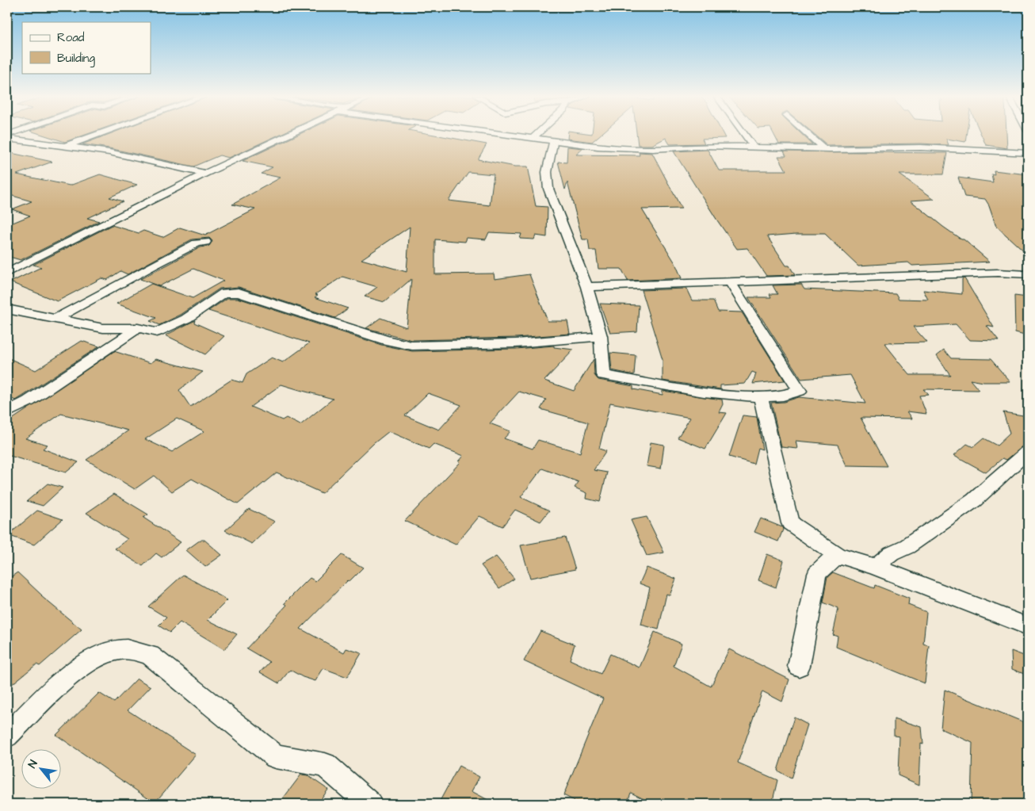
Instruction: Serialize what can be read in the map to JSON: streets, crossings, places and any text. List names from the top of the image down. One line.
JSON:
{"legend":["Road","Building"],"north":"top left"}
